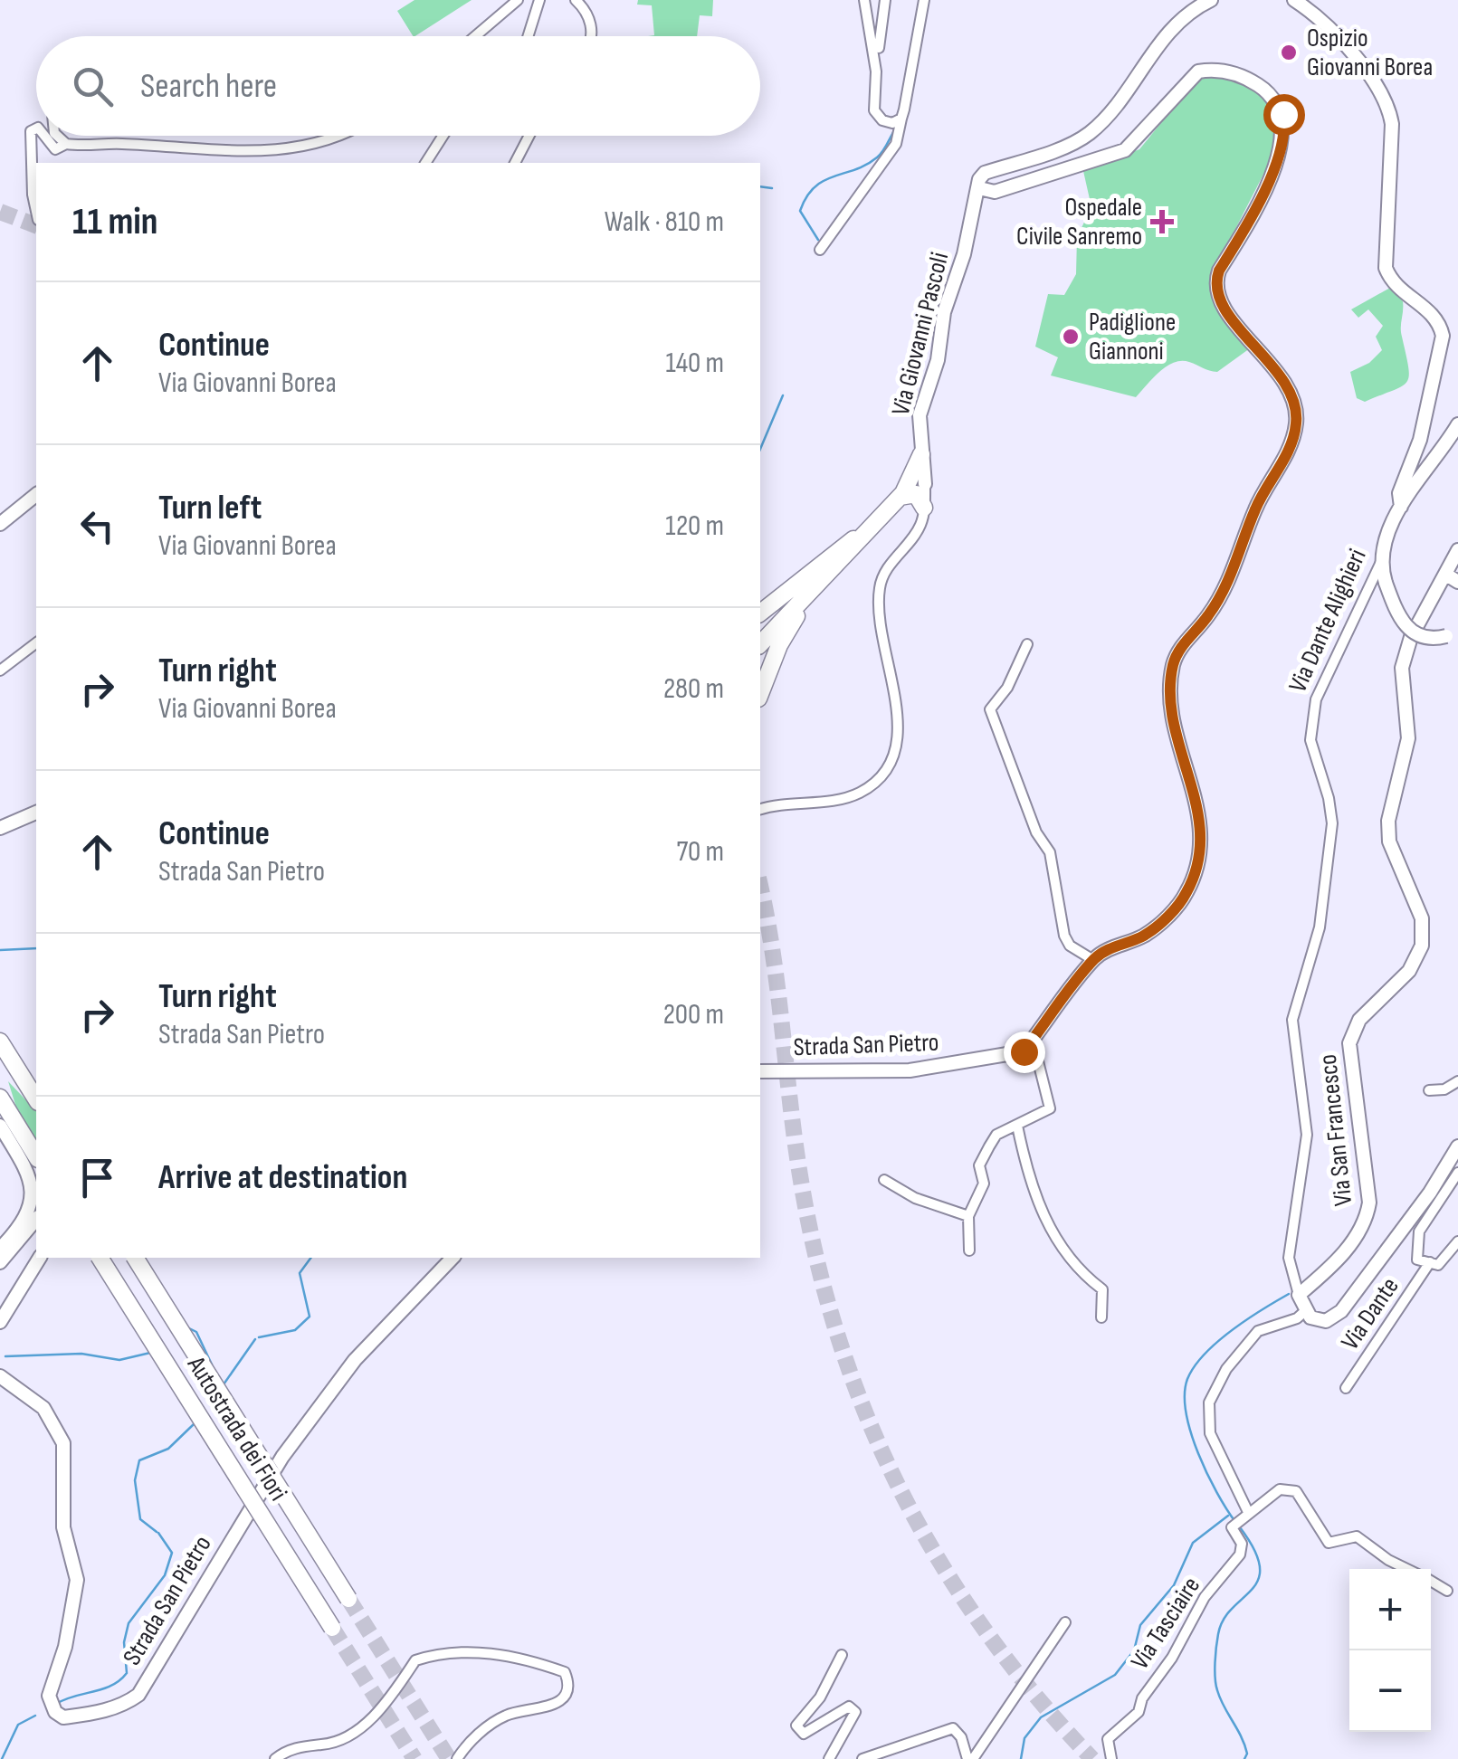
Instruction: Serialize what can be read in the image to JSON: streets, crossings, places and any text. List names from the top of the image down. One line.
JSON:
{"streets":{"highway":["Autostrada dei Fiori"],"street":["Via Giovanni Pascoli","Via Dante Alighieri","Strada San Pietro","Via San Francesco","Via Dante","Via Tasciaire"]},"crossings":[["Via Dante Alighieri","Via San Francesco"]],"places":{"other":["Ospizio Giovanni Borea","Padiglione Giannoni"],"health":["Ospedale Civile Sanremo"]},"page":{"search":"Search here","heading":["11 min","Walk · 810 m"],"list":[["Continue","Via Giovanni Borea","140 m"],["Turn left","Via Giovanni Borea","120 m"],["Turn right","Via Giovanni Borea","280 m"],["Continue","Strada San Pietro","70 m"],["Turn right","Strada San Pietro","200 m"],"Arrive at destination"],"map_buttons":["+","−"]}}
